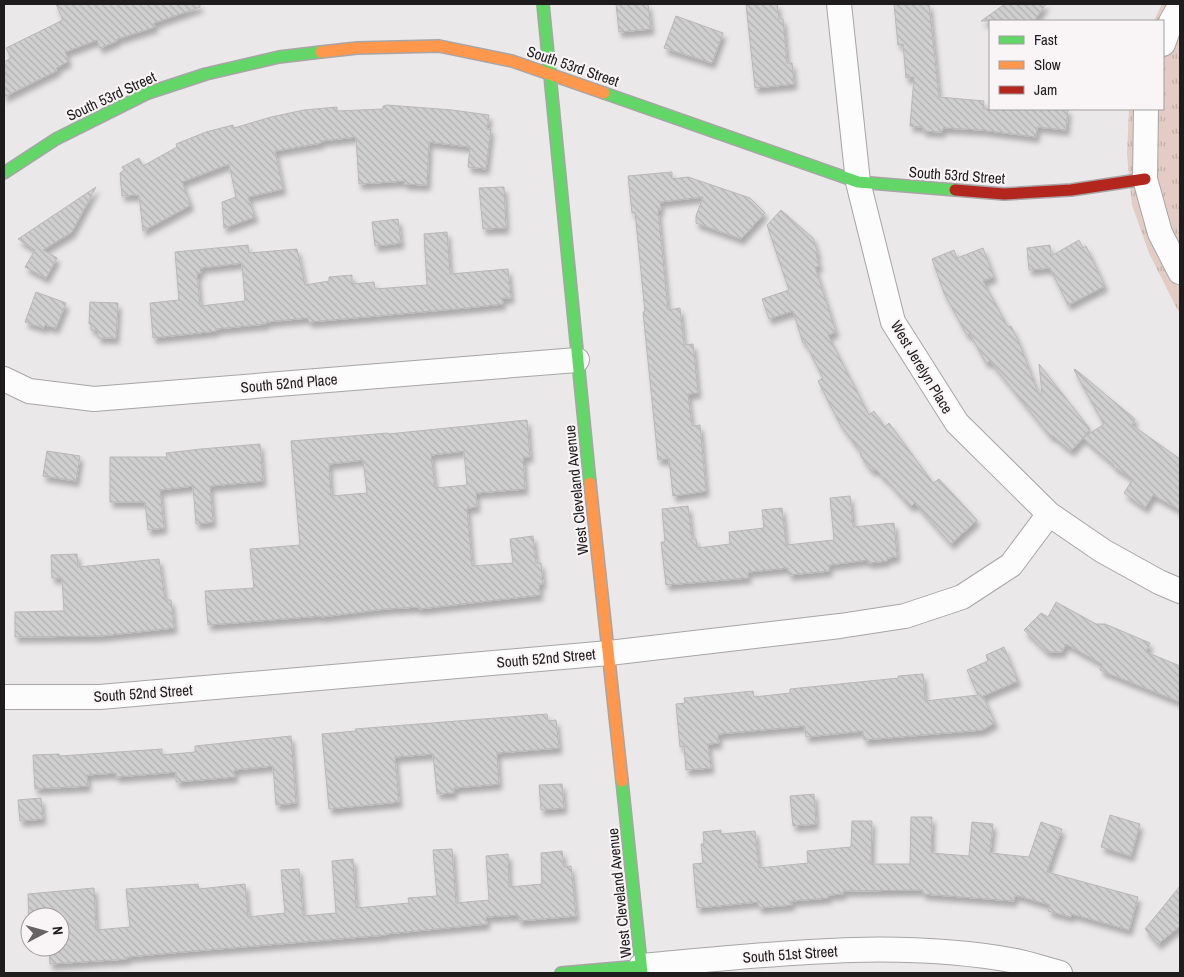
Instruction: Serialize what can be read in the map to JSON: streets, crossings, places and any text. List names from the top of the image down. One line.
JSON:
{"streets":{"street":["South 53rd Street","West Jerelyn Place","South 52nd Place","West Cleveland Avenue","South 52nd Street","South 51st Street"]},"crossings":[["South 53rd Street","West Jerelyn Place"],["South 53rd Street","West Cleveland Avenue"],["West Jerelyn Place","South 52nd Street"],["South 52nd Place","West Cleveland Avenue"],["West Cleveland Avenue","South 52nd Street"],["West Cleveland Avenue","South 51st Street"]],"legend":["Fast","Slow","Jam"],"north":"right"}
